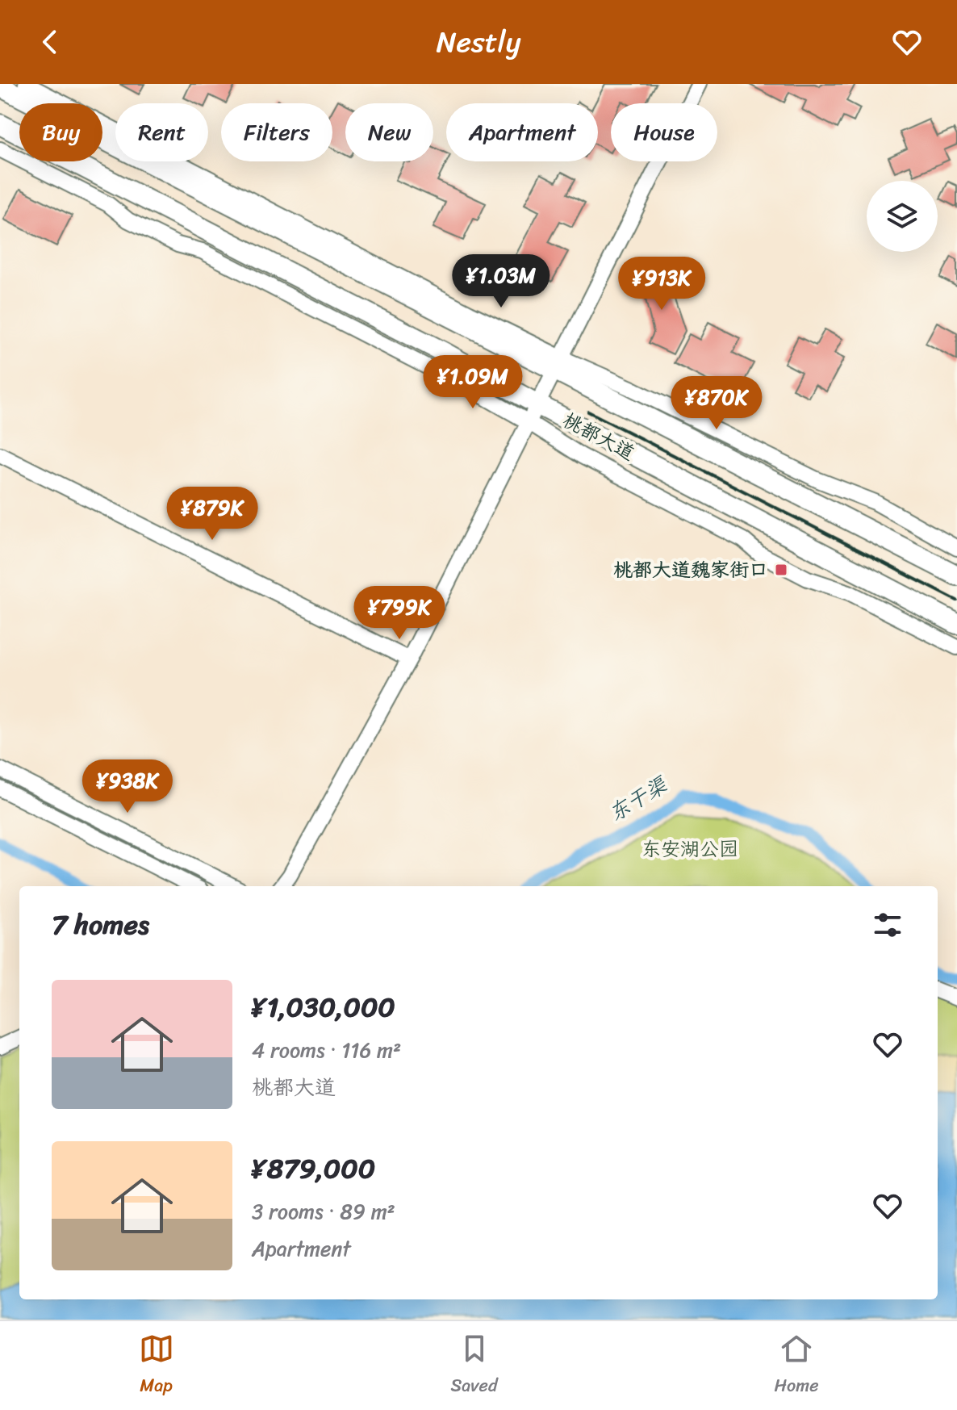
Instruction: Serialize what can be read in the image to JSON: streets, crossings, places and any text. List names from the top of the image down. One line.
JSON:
{"streets":{"main road":["桃都大道"]},"water":["东干渠"],"parks":["东安湖公园"],"places":{"transit":["桃都大道魏家街口"]},"page":{"header":"Nestly","chip":["Buy","Rent","Filters","New","Apartment","House"],"price":["¥1.03M","¥913K","¥1.09M","¥870K","¥879K","¥799K","¥938K"],"heading":"7 homes","list":[{"name":"¥1,030,000","note":"4 rooms · 116 m² · 桃都大道"},{"name":"¥879,000","note":"3 rooms · 89 m² · Apartment"}],"tabs":["Map","Saved","Home"]}}
